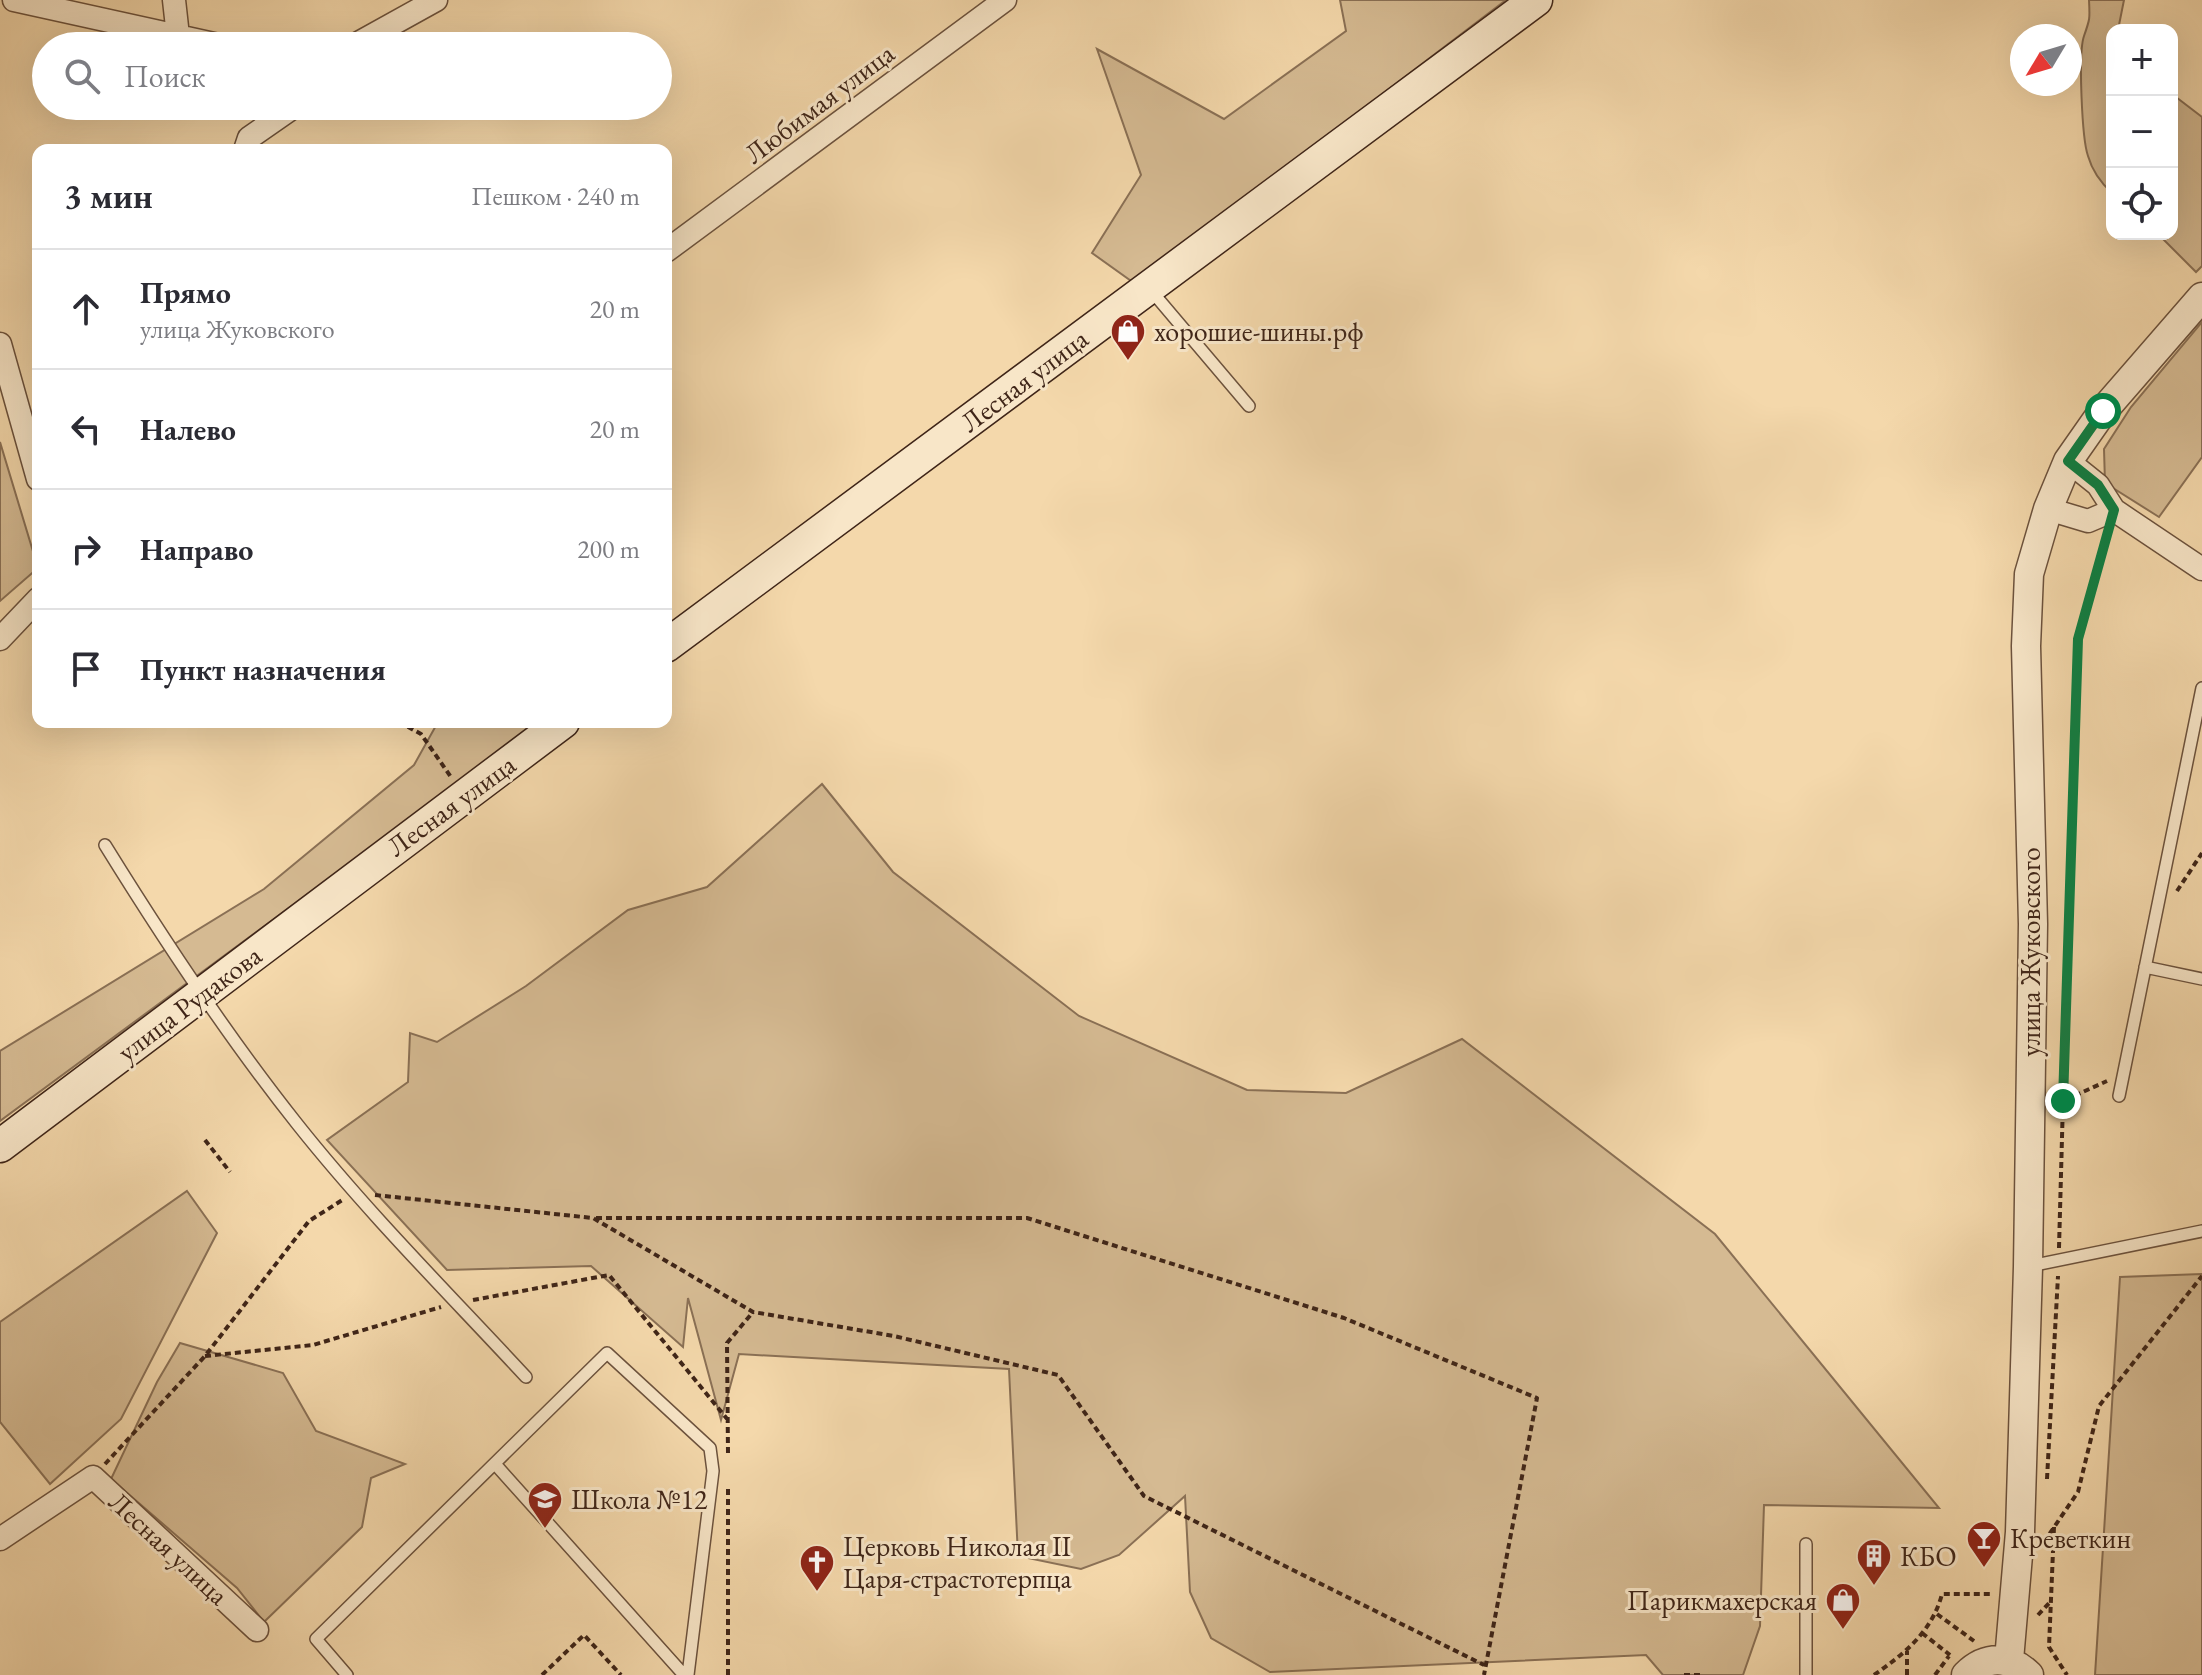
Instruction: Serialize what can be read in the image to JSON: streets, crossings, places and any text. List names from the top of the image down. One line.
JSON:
{"streets":{"main road":["Лесная улица","улица Рудакова"],"street":["Любимая улица","улица Жуковского"]},"crossings":[["Лесная улица","улица Рудакова"]],"places":{"shop":["хорошие-шины.рф","Парикмахерская"],"school or university":["Школа №12"],"bar":["Креветкин"],"building":["КБО"],"church":["Церковь Николая II Царя-страстотерпца"]},"north":"bottom left","page":{"map_buttons":["+","−"],"search":"Поиск","heading":["3 мин","Пешком · 240 m"],"list":[["Прямо","улица Жуковского","20 m"],["Налево","20 m"],["Направо","200 m"],"Пункт назначения"]}}
